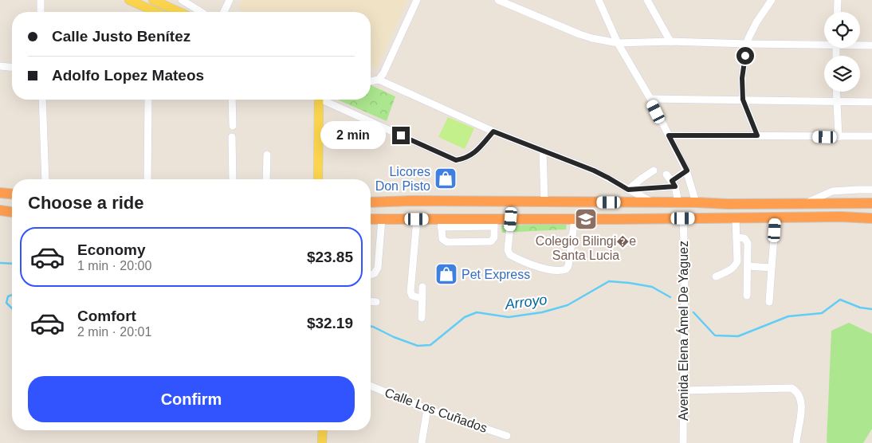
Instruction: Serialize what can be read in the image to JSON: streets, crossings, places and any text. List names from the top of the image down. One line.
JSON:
{"streets":{"street":["Avenida Elena Ámel De Yaguez","Calle Los Cuñados"]},"water":["Arroyo"],"places":{"shop":["Licores Don Pisto","Pet Express"],"school or university":["Colegio Bilingi�e Santa Lucia"]},"page":{"banner":["Calle Justo Benítez","Adolfo Lopez Mateos"],"bubble":"2 min","heading":"Choose a ride","list":[{"name":"Economy","note":"1 min · 20:00","value":"$23.85"},{"name":"Comfort","note":"2 min · 20:01","value":"$32.19"}],"buttons":"Confirm"}}
